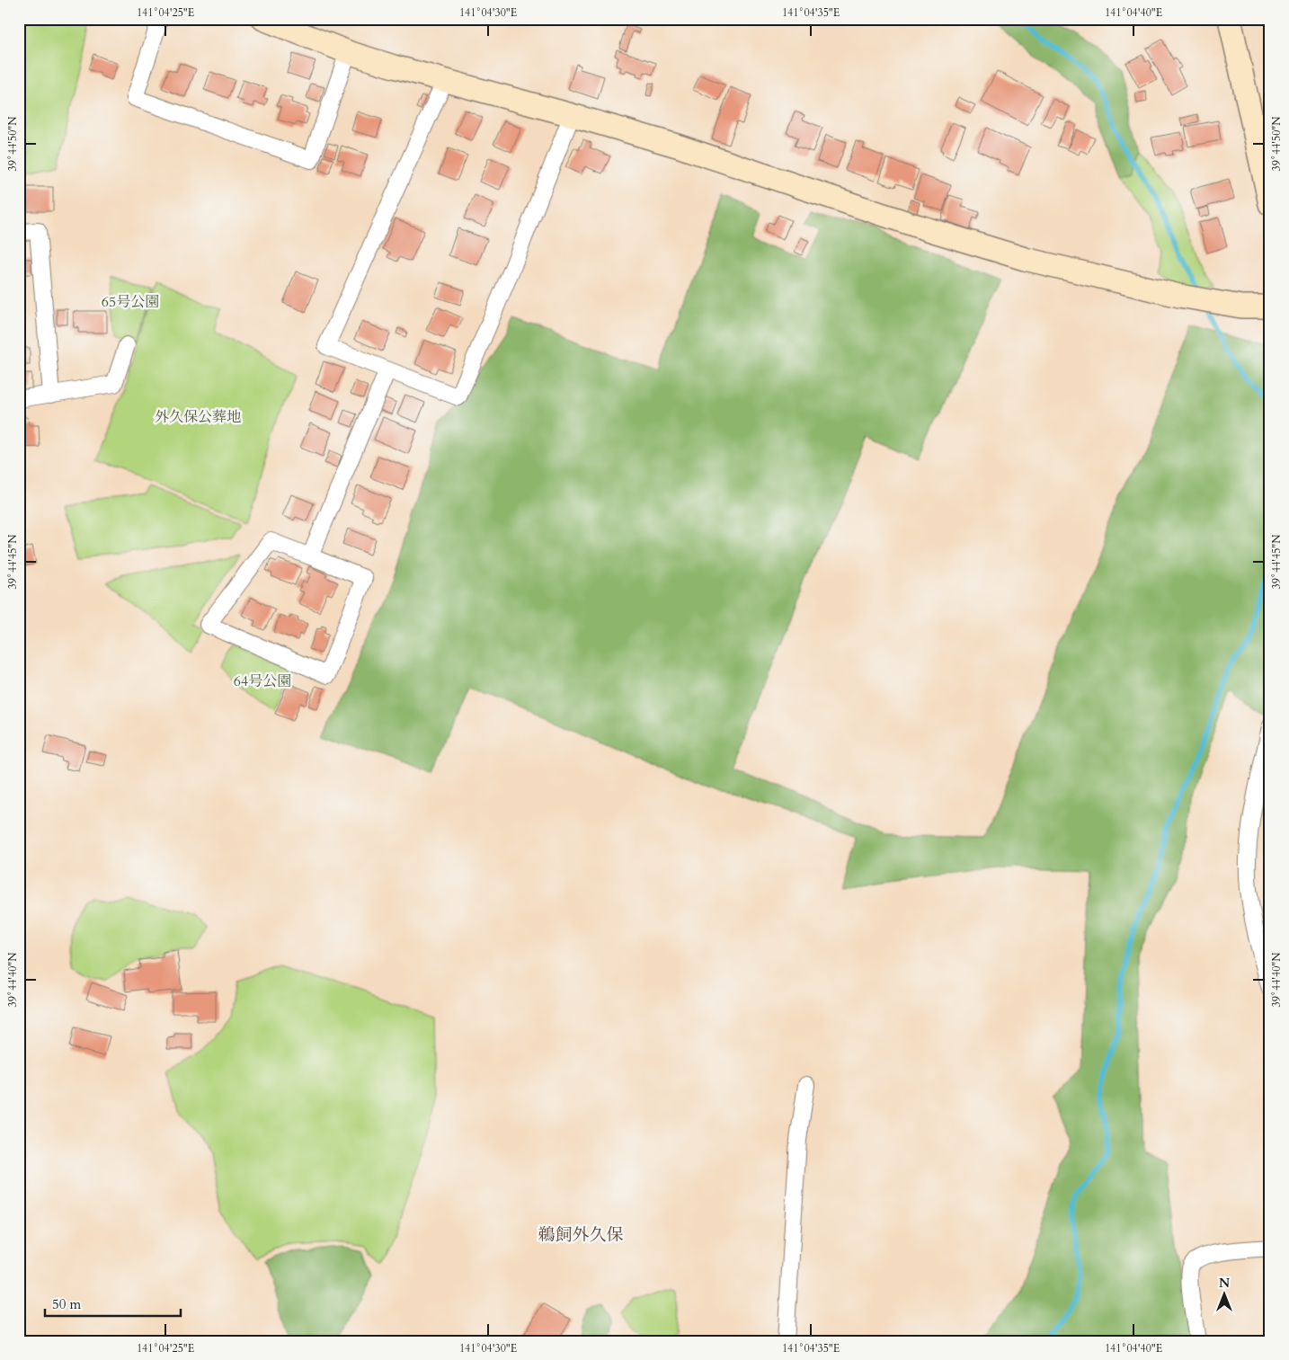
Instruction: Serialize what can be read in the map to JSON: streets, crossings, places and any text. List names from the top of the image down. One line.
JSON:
{"districts":["鵜飼外久保"],"parks":["65号公園","外久保公葬地","64号公園"],"scale_bar":"50 m","north":"top","coordinates":["141°04'25\"E","141°04'30\"E","141°04'35\"E","141°04'40\"E","39°44'50\"N","39°44'45\"N","39°44'40\"N"]}
